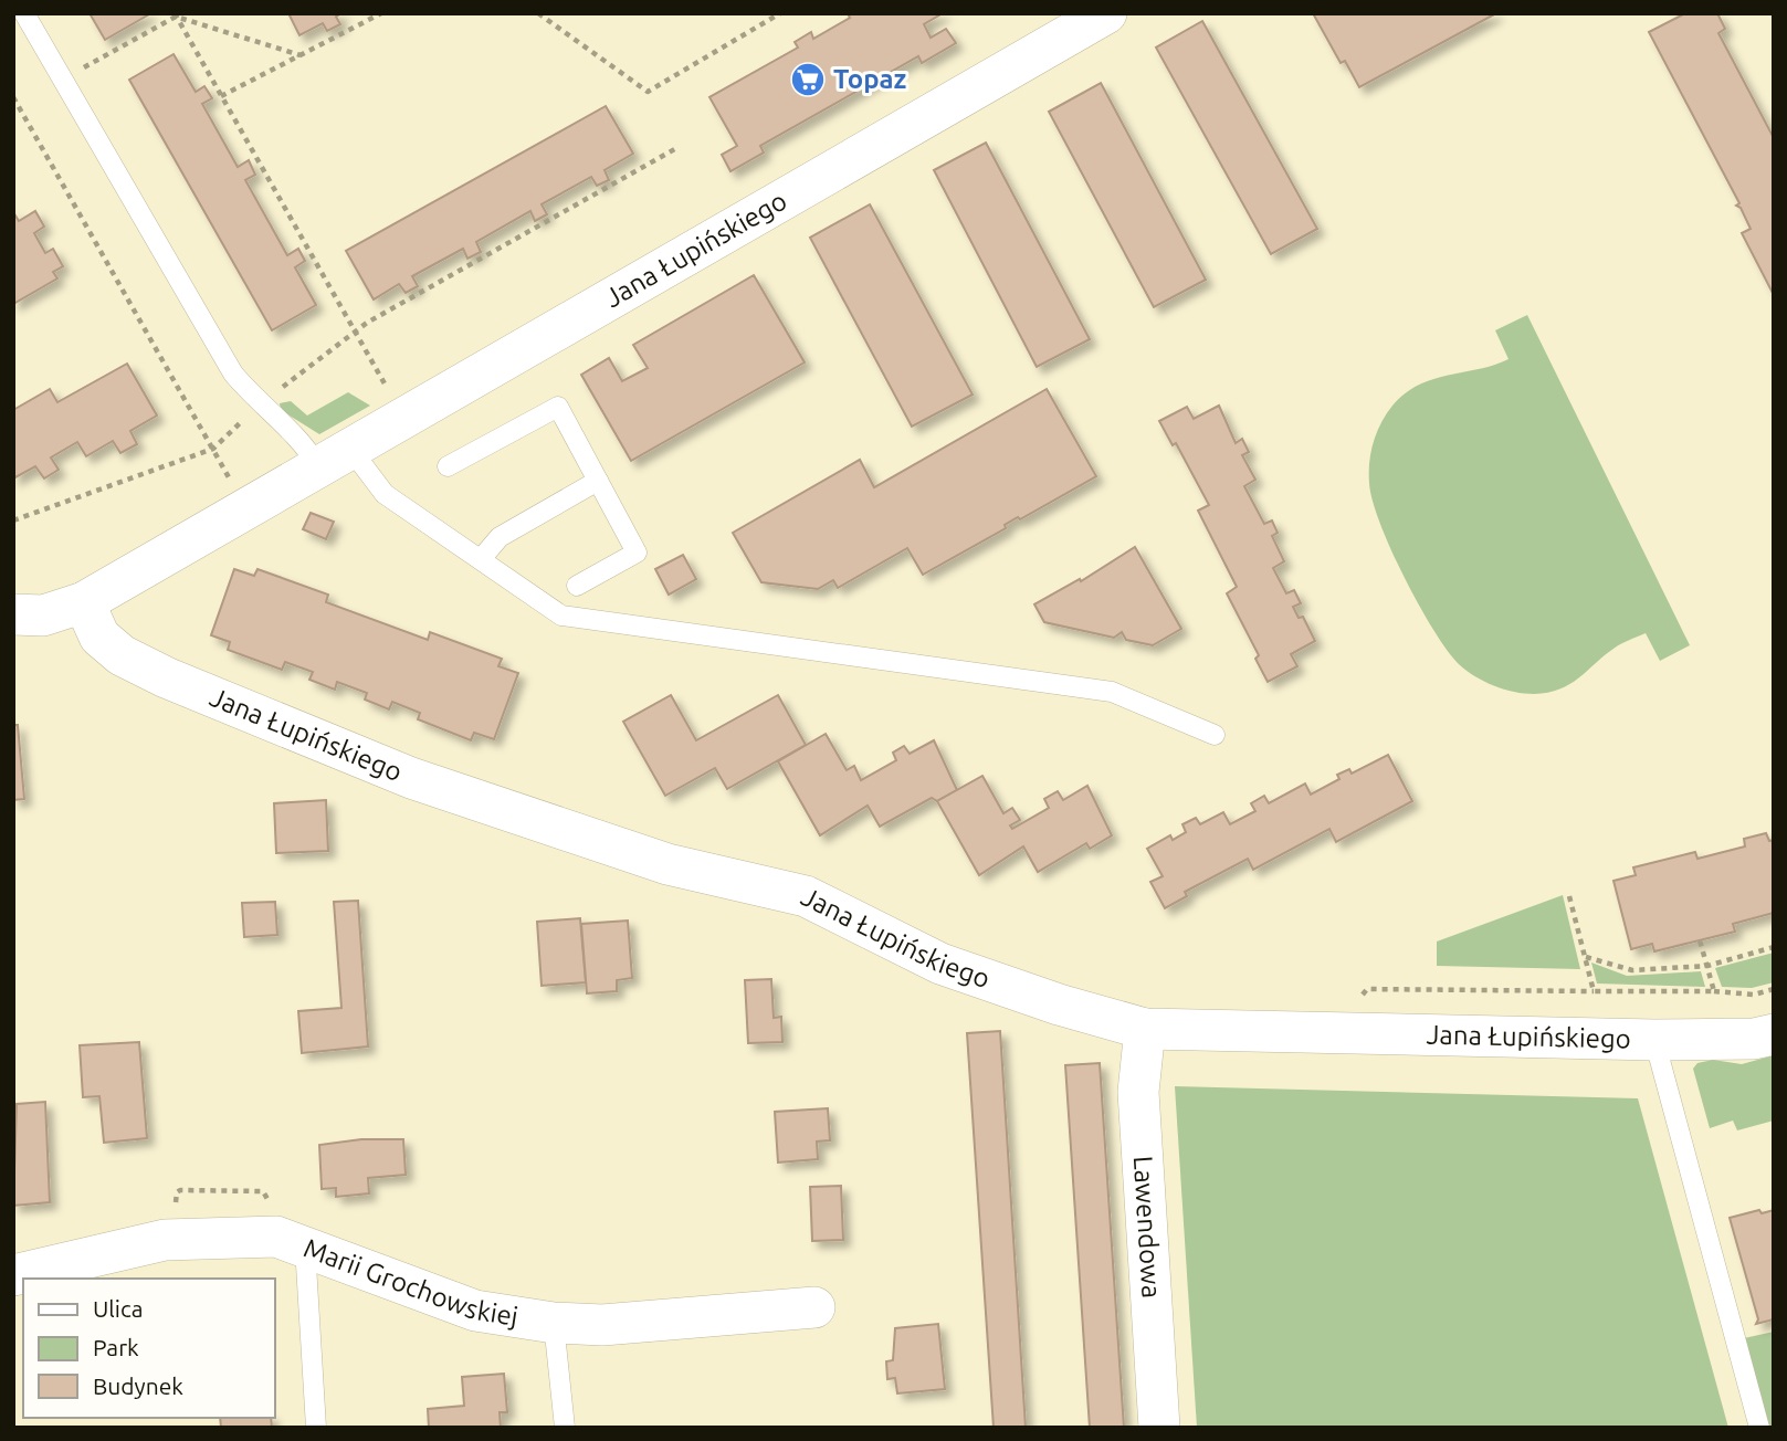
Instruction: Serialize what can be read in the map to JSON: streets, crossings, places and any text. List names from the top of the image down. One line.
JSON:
{"streets":{"street":["Jana Łupińskiego","Lawendowa","Marii Grochowskiej"]},"crossings":[["Jana Łupińskiego","Lawendowa"]],"places":{"supermarket":["Topaz"]},"legend":["Ulica","Park","Budynek"]}
